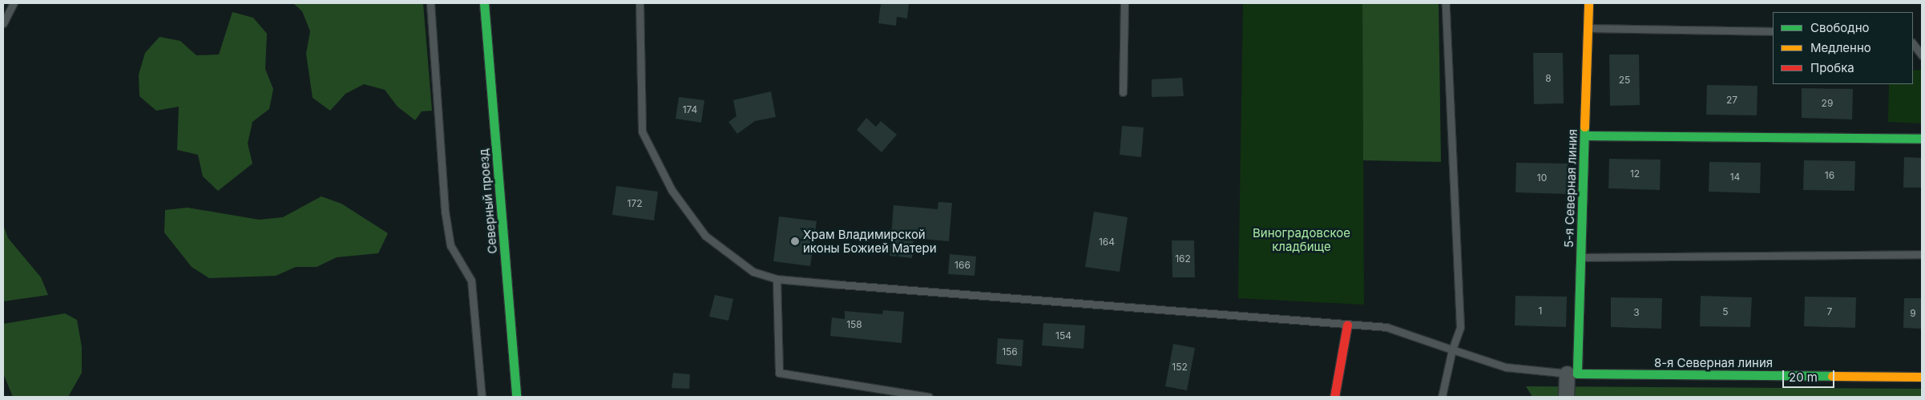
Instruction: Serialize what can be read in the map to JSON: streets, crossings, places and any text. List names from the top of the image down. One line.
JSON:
{"streets":{"street":["5-я Северная линия","Северный проезд","8-я Северная линия"]},"crossings":[["5-я Северная линия","8-я Северная линия"]],"parks":["Виноградовское кладбище"],"places":["Храм Владимирской иконы Божией Матери"],"house_numbers":["8","25","27","29","174","12","16","14","10","172","164","162","166","1","5","7","3","9","158","154","156","152"],"legend":["Свободно","Медленно","Пробка"],"scale_bar":"20 m"}
